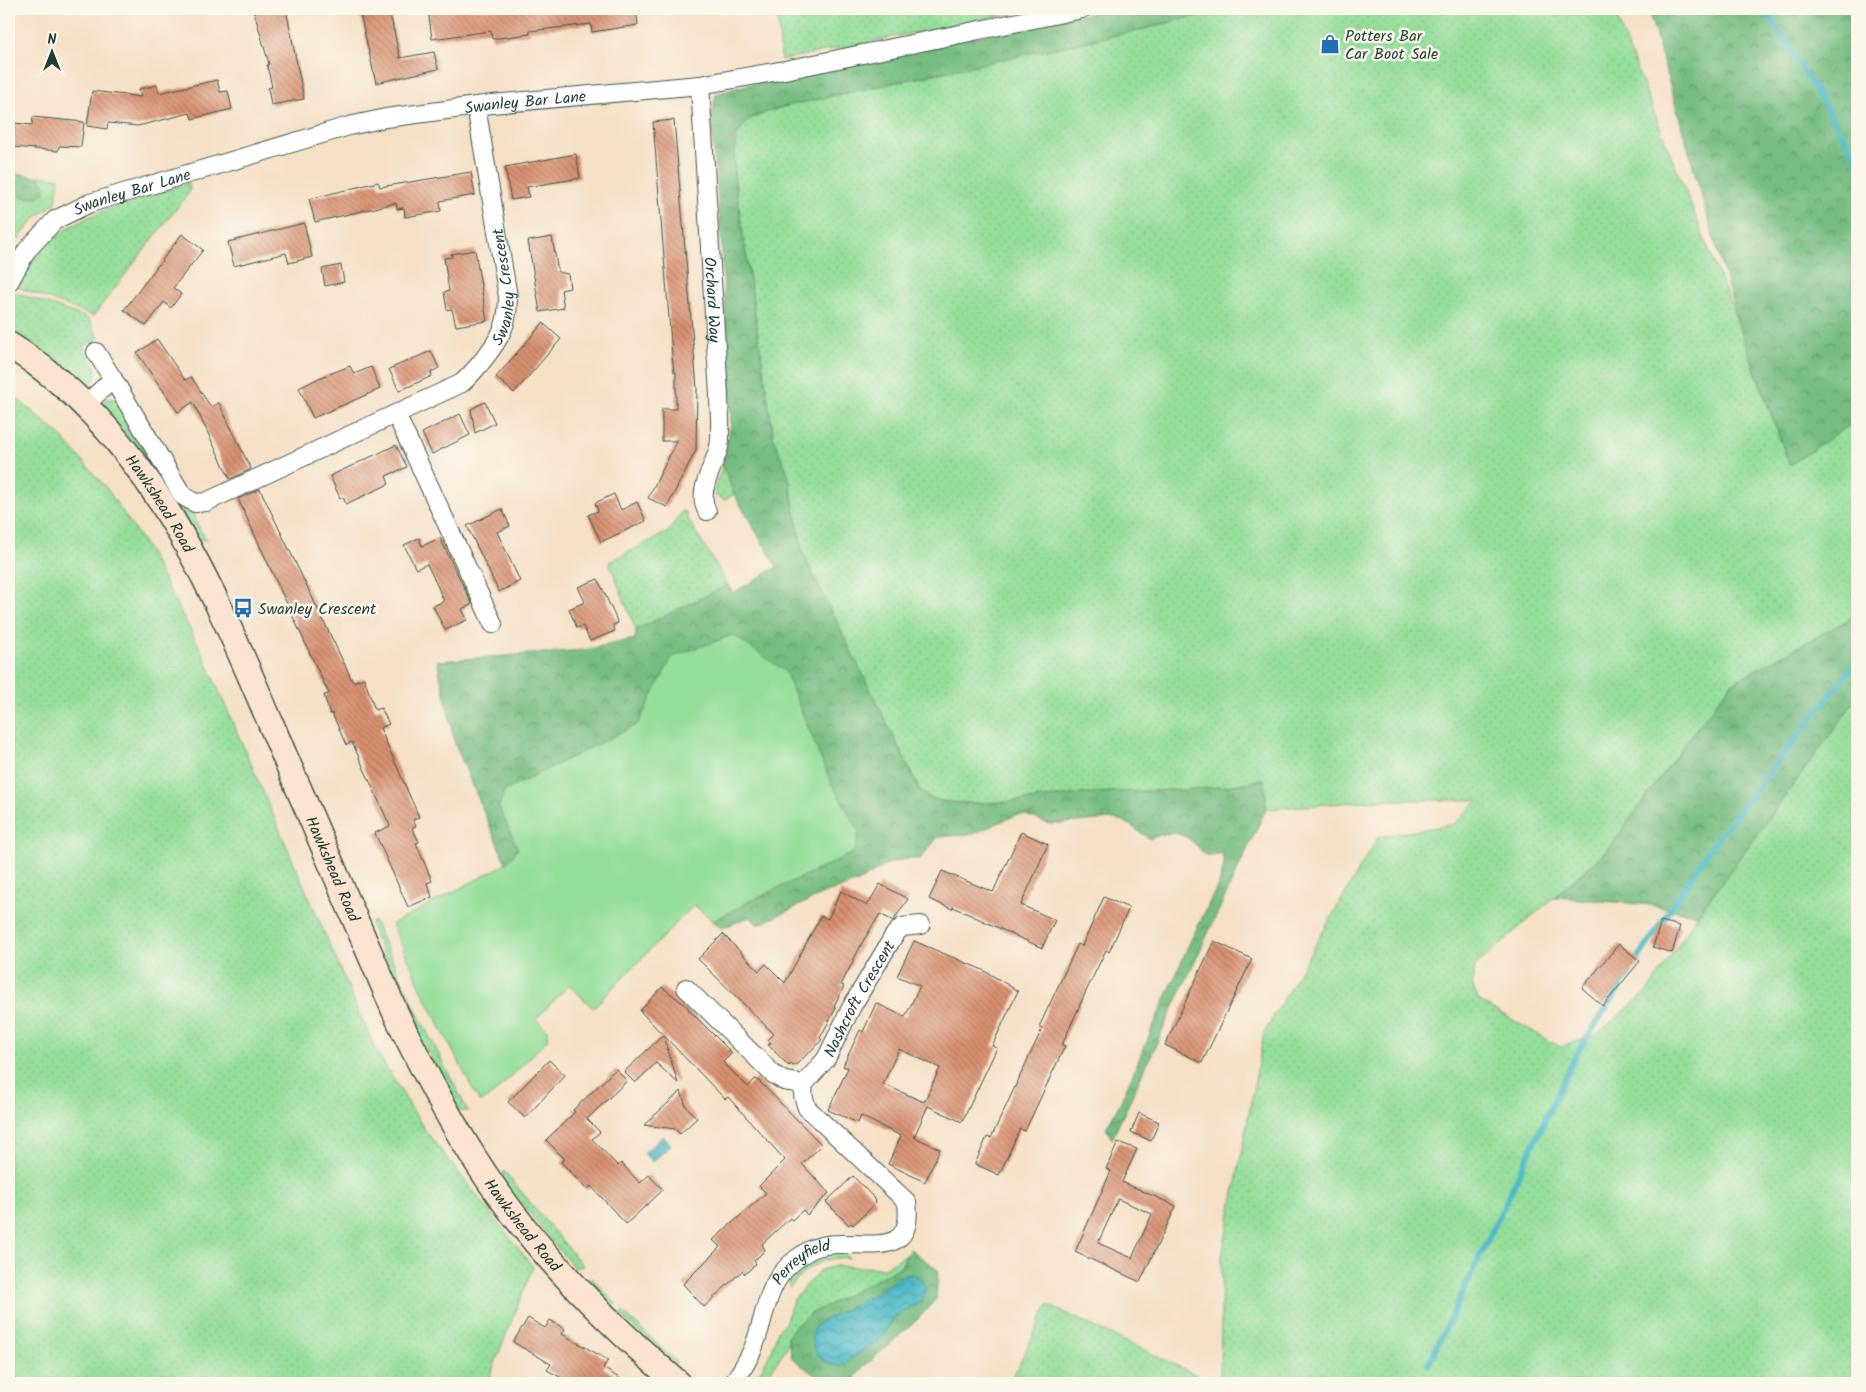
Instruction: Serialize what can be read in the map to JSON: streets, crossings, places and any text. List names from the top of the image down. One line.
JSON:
{"streets":{"street":["Swanley Bar Lane","Swanley Crescent","Orchard Way","Hawkshead Road","Nashcroft Crescent","Perreyfield"]},"crossings":[["Swanley Bar Lane","Swanley Crescent"],["Swanley Bar Lane","Orchard Way"],["Nashcroft Crescent","Perreyfield"]],"places":{"shop":["Potters Bar Car Boot Sale"],"bus stop":["Swanley Crescent"]},"north":"top"}
